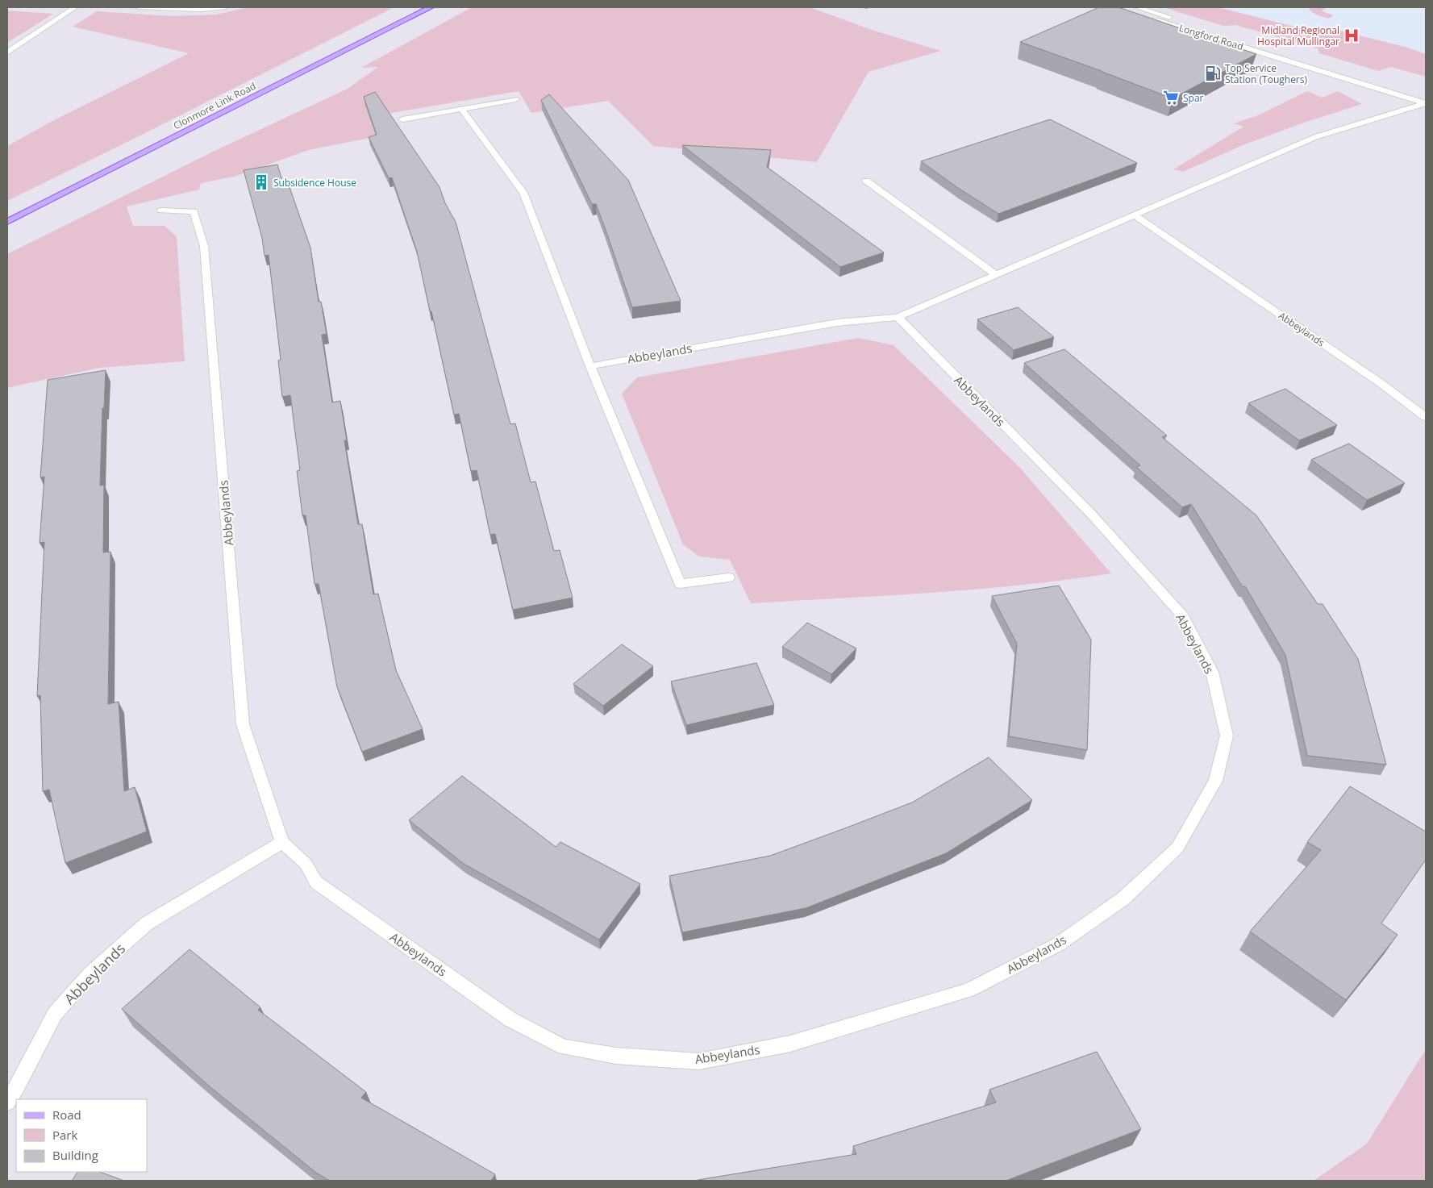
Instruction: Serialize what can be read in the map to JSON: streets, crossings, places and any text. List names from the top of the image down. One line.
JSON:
{"streets":{"main road":["Clonmore Link Road"],"street":["Longford Road","Abbeylands"]},"crossings":[["Longford Road","Abbeylands"]],"places":{"hospital":["Midland Regional Hospital Mullingar"],"fuel station":["Top Service Station (Toughers)"],"supermarket":["Spar"],"building":["Subsidence House"]},"legend":["Road","Park","Building"]}
